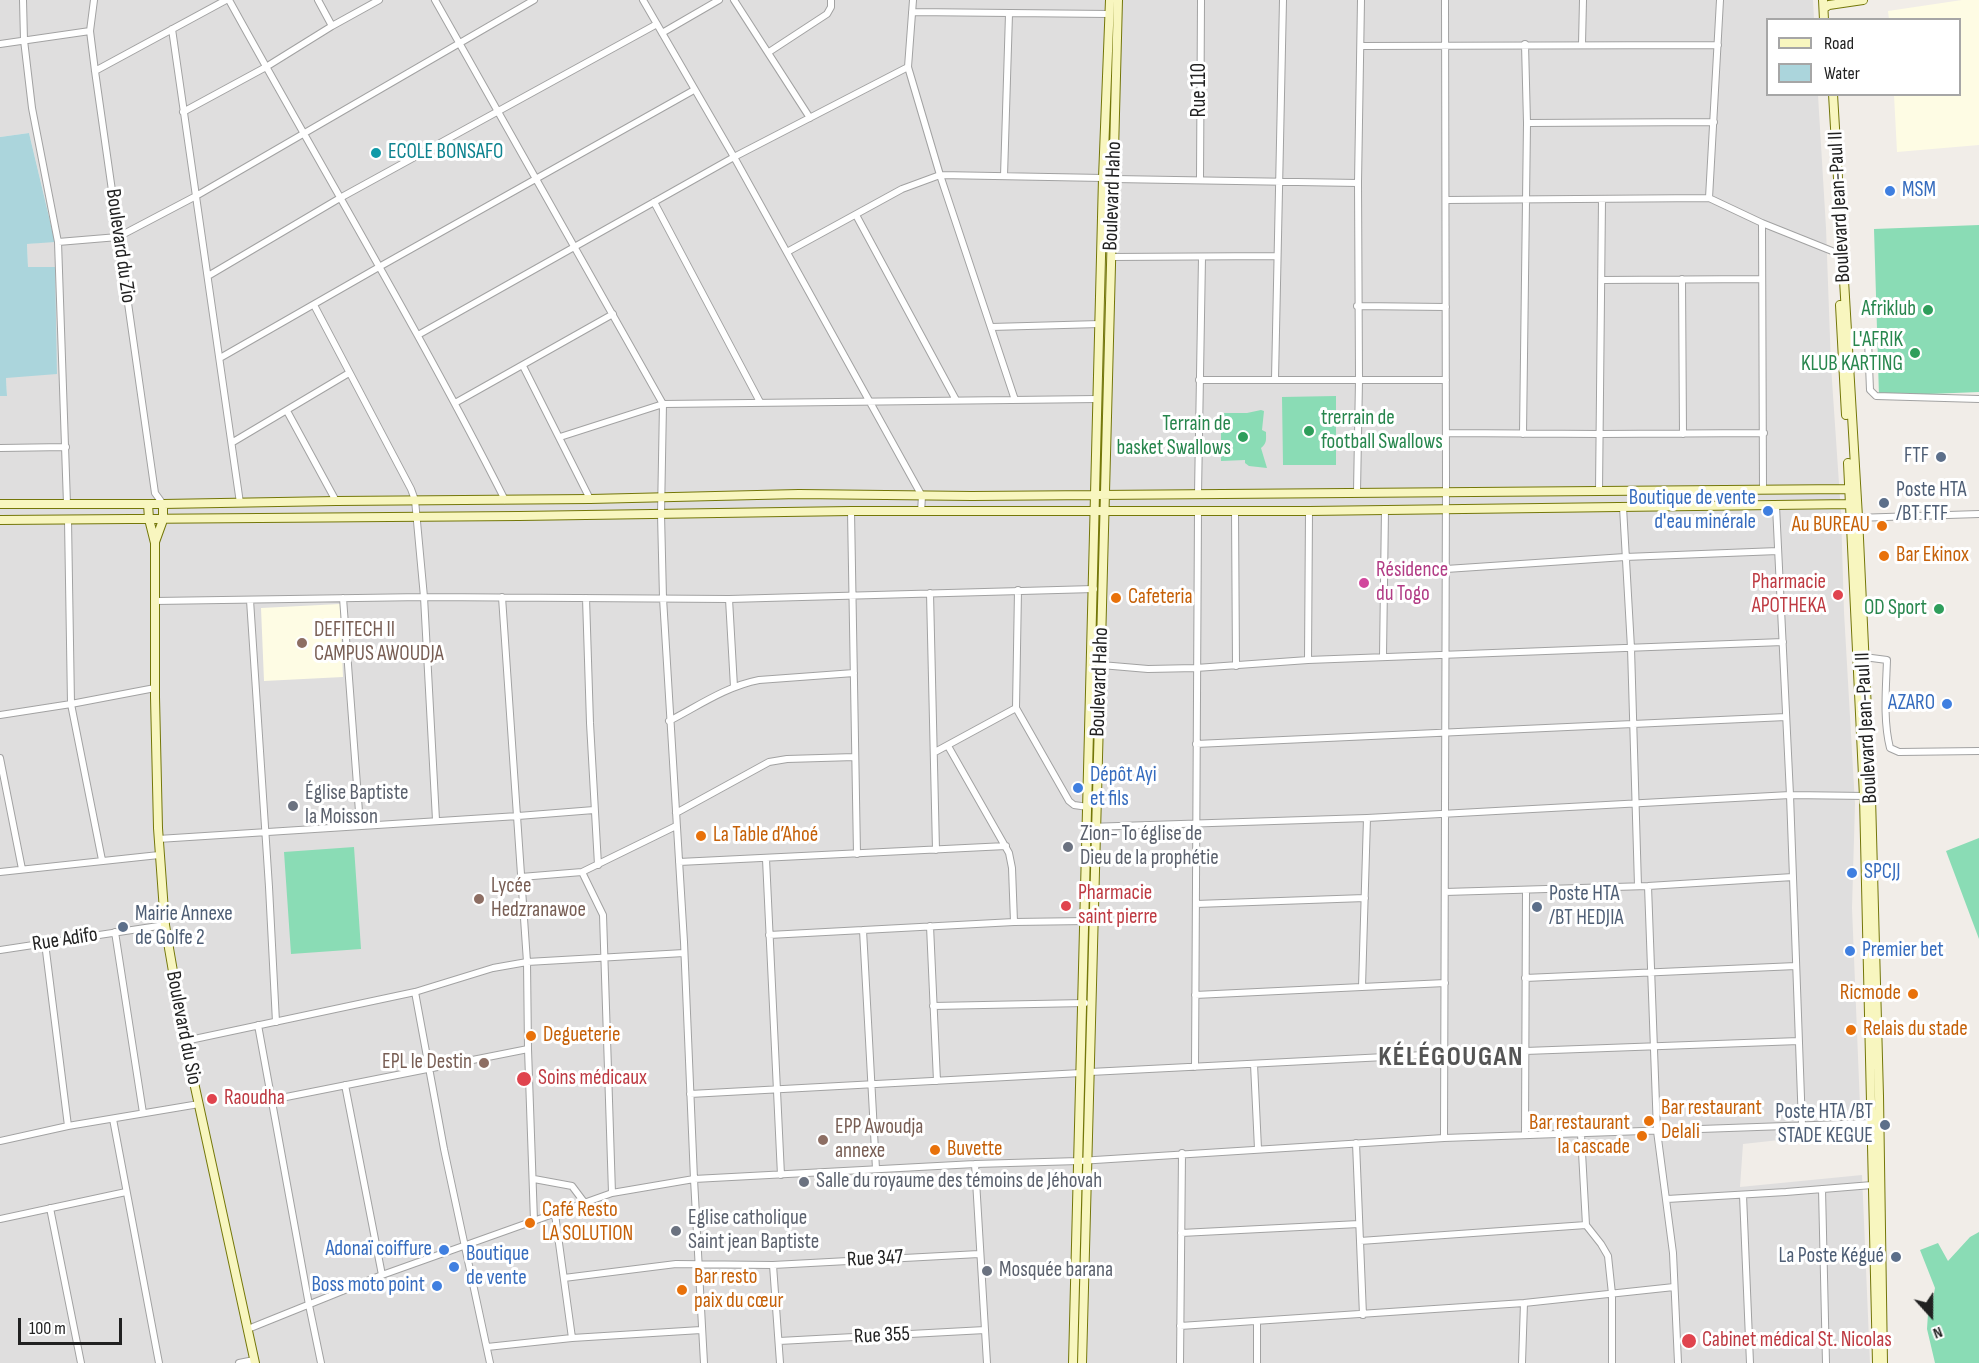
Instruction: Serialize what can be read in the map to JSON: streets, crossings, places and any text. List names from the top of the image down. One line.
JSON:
{"streets":{"main road":["Boulevard Haho","Boulevard Jean-Paul II","Boulevard du Sio"],"street":["Rue 110","Boulevard du Zio","Rue Adifo","Rue 347","Rue 355"]},"crossings":[["Boulevard du Zio","Boulevard du Sio"],["Rue Adifo","Boulevard du Sio"]],"districts":["KÉLÉGOUGAN"],"places":["ECOLE BONSAFO","MSM","Afriklub","L'AFRIK KLUB KARTING","trerrain de football Swallows","Terrain de basket Swallows","FTF","Poste HTA /BT FTF","Boutique de vente d'eau minérale","Au BUREAU","Bar Ekinox","Résidence du Togo","Pharmacie APOTHEKA","Cafeteria","OD Sport","DEFITECH II CAMPUS AWOUDJA","AZARO","Dépôt Ayi et fils","Église Baptiste la Moisson","La Table d’Ahoé","Zion- To église de Dieu de la prophétie","SPCJJ","Lycée Hedzranawoe","Pharmacie saint pierre","Poste HTA /BT HEDJIA","Mairie Annexe de Golfe 2","Premier bet","Ricmode","Relais du stade","Degueterie","EPL le Destin","Soins médicaux","Raoudha","Bar restaurant Delali","Poste HTA /BT STADE KEGUE","Bar restaurant la cascade","EPP Awoudja annexe","Buvette","Salle du royaume des témoins de Jéhovah","Café Resto LA SOLUTION","Eglise catholique Saint jean Baptiste","Adonaï coiffure","La Poste Kégué","Boutique de vente","Mosquée barana","Boss moto point","Bar resto paix du cœur","Cabinet médical St. Nicolas"],"legend":["Road","Water"],"scale_bar":"100 m","north":"bottom"}
